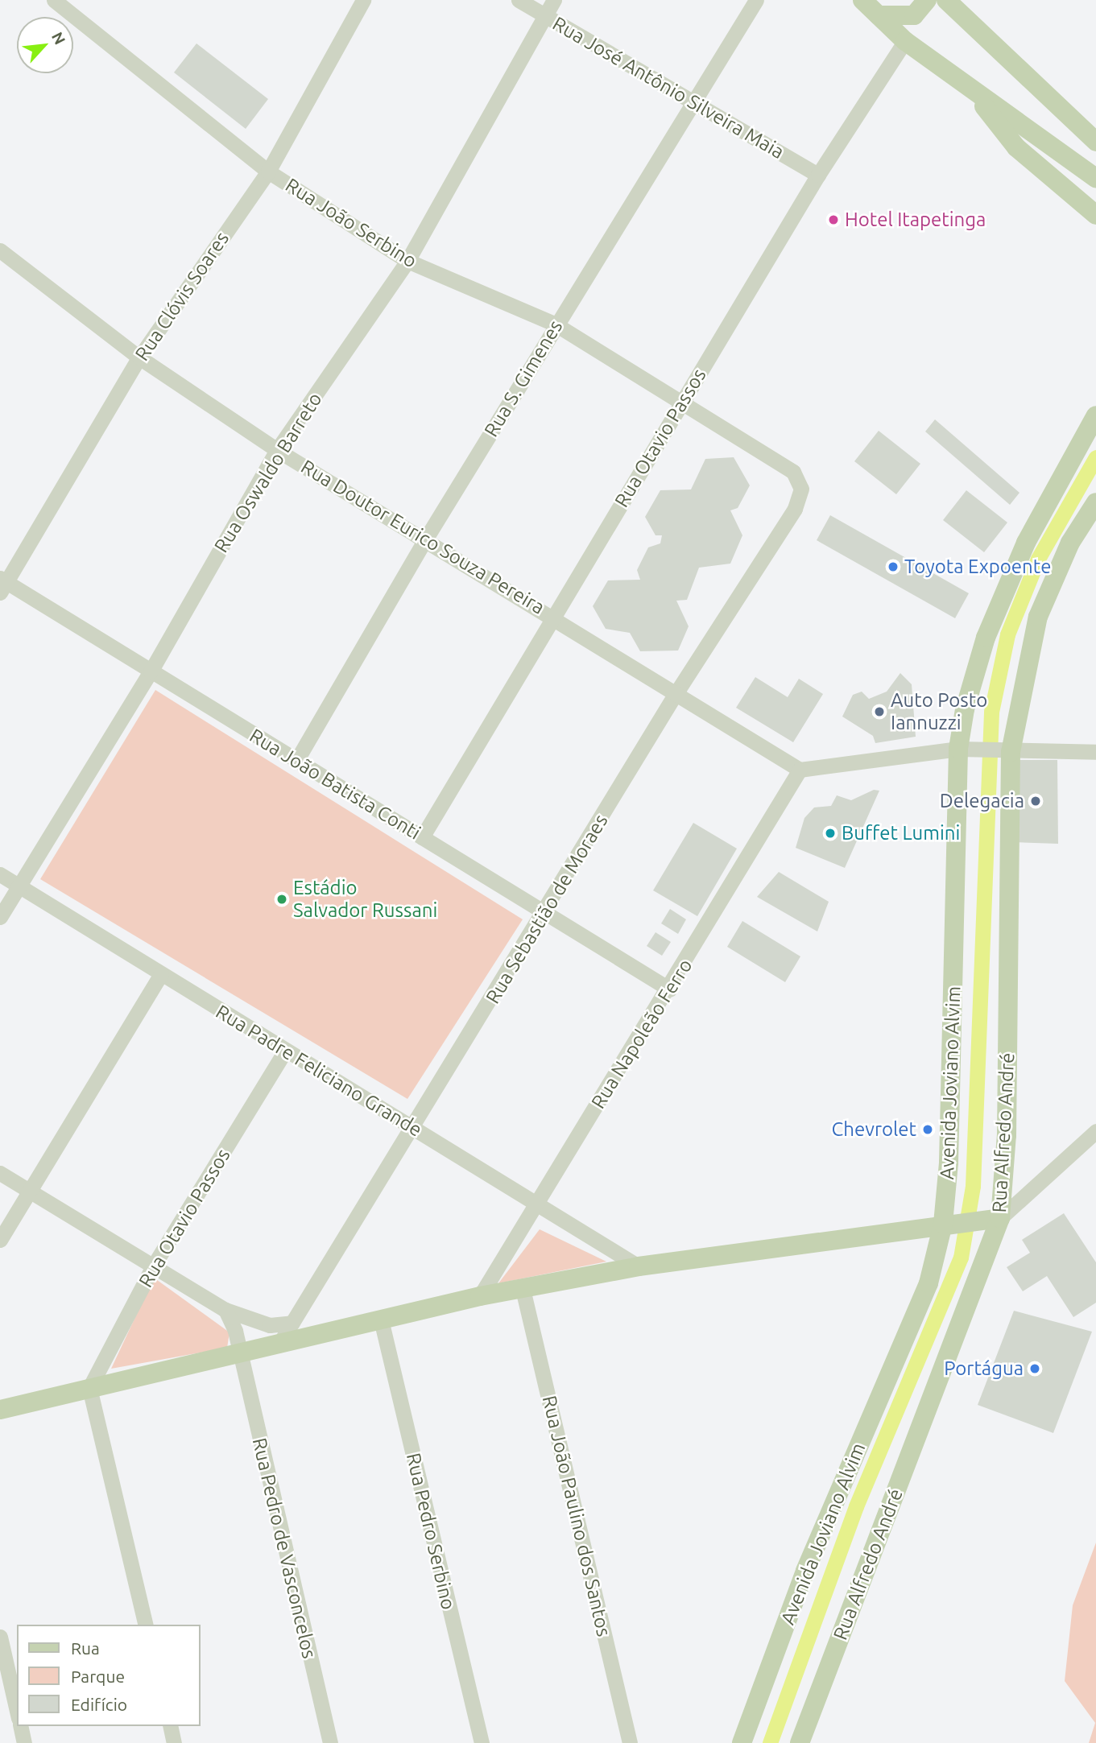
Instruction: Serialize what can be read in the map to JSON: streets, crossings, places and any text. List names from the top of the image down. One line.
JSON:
{"streets":{"main road":["Avenida Joviano Alvim","Rua Alfredo André"],"street":["Rua José Antônio Silveira Maia","Rua João Serbino","Rua Clóvis Soares","Rua S. Gimenes","Rua Otavio Passos","Rua Oswaldo Barreto","Rua Doutor Eurico Souza Pereira","Rua João Batista Conti","Rua Sebastião de Moraes","Rua Napoleão Ferro","Rua Padre Feliciano Grande","Rua João Paulino dos Santos","Rua Pedro Serbino","Rua Pedro de Vasconcelos"]},"crossings":[["Rua José Antônio Silveira Maia","Rua S. Gimenes"],["Rua José Antônio Silveira Maia","Rua Otavio Passos"],["Rua José Antônio Silveira Maia","Rua Oswaldo Barreto"],["Rua João Serbino","Rua Clóvis Soares"],["Rua João Serbino","Rua S. Gimenes"],["Rua João Serbino","Rua Otavio Passos"],["Rua João Serbino","Rua Oswaldo Barreto"],["Rua João Serbino","Rua Sebastião de Moraes"],["Rua Clóvis Soares","Rua Doutor Eurico Souza Pereira"],["Rua Clóvis Soares","Rua João Batista Conti"],["Rua S. Gimenes","Rua Doutor Eurico Souza Pereira"],["Rua S. Gimenes","Rua João Batista Conti"],["Rua Otavio Passos","Rua Doutor Eurico Souza Pereira"],["Rua Otavio Passos","Rua João Batista Conti"],["Rua Otavio Passos","Rua Padre Feliciano Grande"],["Rua Oswaldo Barreto","Rua Doutor Eurico Souza Pereira"],["Rua Oswaldo Barreto","Rua João Batista Conti"],["Rua Oswaldo Barreto","Rua Padre Feliciano Grande"],["Rua Doutor Eurico Souza Pereira","Rua Sebastião de Moraes"],["Rua Doutor Eurico Souza Pereira","Rua Napoleão Ferro"],["Rua João Batista Conti","Rua Sebastião de Moraes"],["Rua João Batista Conti","Rua Napoleão Ferro"],["Rua Sebastião de Moraes","Rua Padre Feliciano Grande"],["Rua Napoleão Ferro","Rua Padre Feliciano Grande"]],"places":["Hotel Itapetinga","Toyota Expoente","Auto Posto Iannuzzi","Delegacia","Buffet Lumini","Estádio Salvador Russani","Chevrolet","Portágua"],"legend":["Rua","Parque","Edifício"],"north":"top right"}
